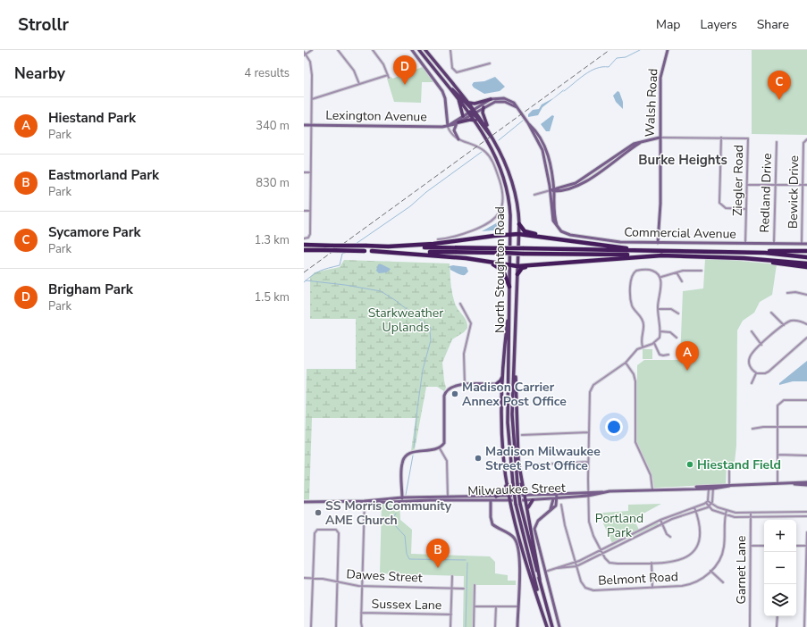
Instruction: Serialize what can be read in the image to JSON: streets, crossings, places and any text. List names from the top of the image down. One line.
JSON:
{"streets":{"main road":["North Stoughton Road"],"street":["Walsh Road","Lexington Avenue","Ziegler Road","Bewick Drive","Redland Drive","Commercial Avenue","Milwaukee Street","Garnet Lane","Dawes Street","Belmont Road","Sussex Lane"]},"crossings":[["Walsh Road","Commercial Avenue"],["Ziegler Road","Commercial Avenue"],["Bewick Drive","Commercial Avenue"],["Redland Drive","Commercial Avenue"]],"districts":["Burke Heights"],"parks":["Starkweather Uplands","Portland Park"],"places":["Madison Carrier Annex Post Office","Madison Milwaukee Street Post Office","Hiestand Field","SS Morris Community AME Church"],"page":{"header":"Strollr","nav":["Map","Layers","Share"],"heading":["Nearby","4 results"],"pins":["D","C","A","B"],"list":[{"mark":"A","name":"Hiestand Park","note":"Park","value":"340 m"},{"mark":"B","name":"Eastmorland Park","note":"Park","value":"830 m"},{"mark":"C","name":"Sycamore Park","note":"Park","value":"1.3 km"},{"mark":"D","name":"Brigham Park","note":"Park","value":"1.5 km"}],"map_buttons":["+","−"]}}
